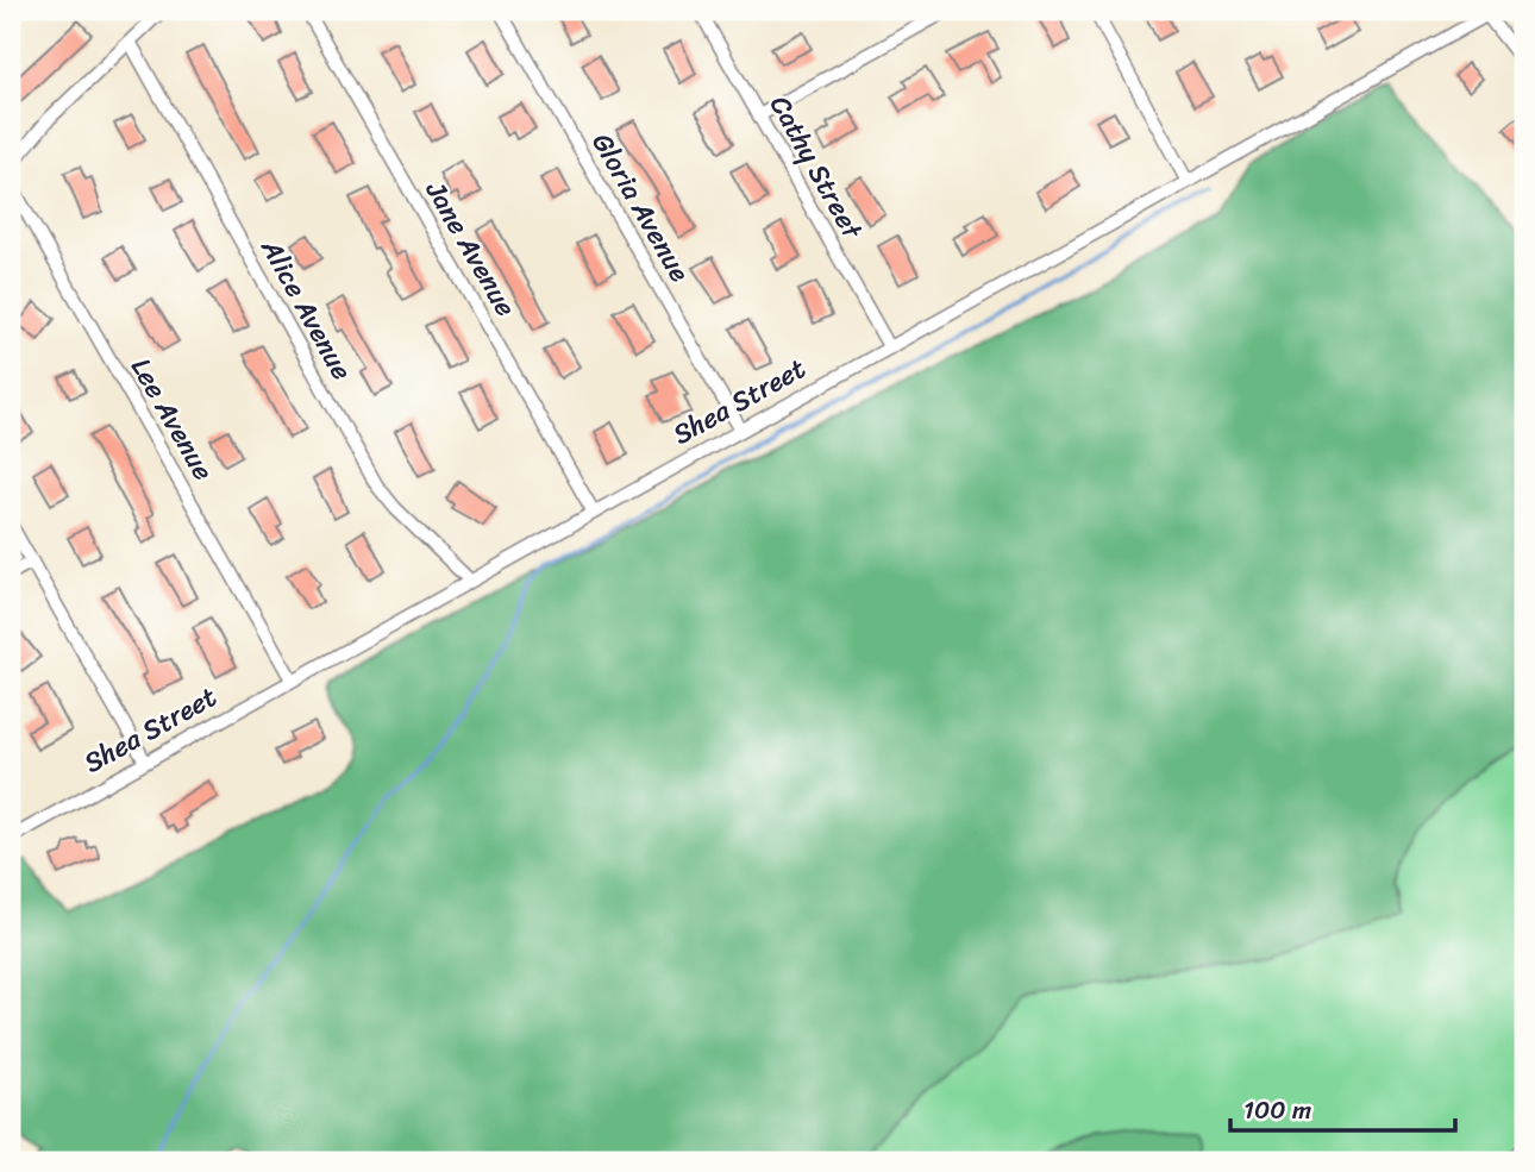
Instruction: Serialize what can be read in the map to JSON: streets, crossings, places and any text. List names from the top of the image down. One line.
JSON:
{"streets":{"street":["Cathy Street","Gloria Avenue","Jane Avenue","Alice Avenue","Shea Street","Lee Avenue"]},"crossings":[["Cathy Street","Shea Street"],["Gloria Avenue","Shea Street"],["Jane Avenue","Shea Street"],["Alice Avenue","Shea Street"],["Shea Street","Lee Avenue"]],"scale_bar":"100 m"}
